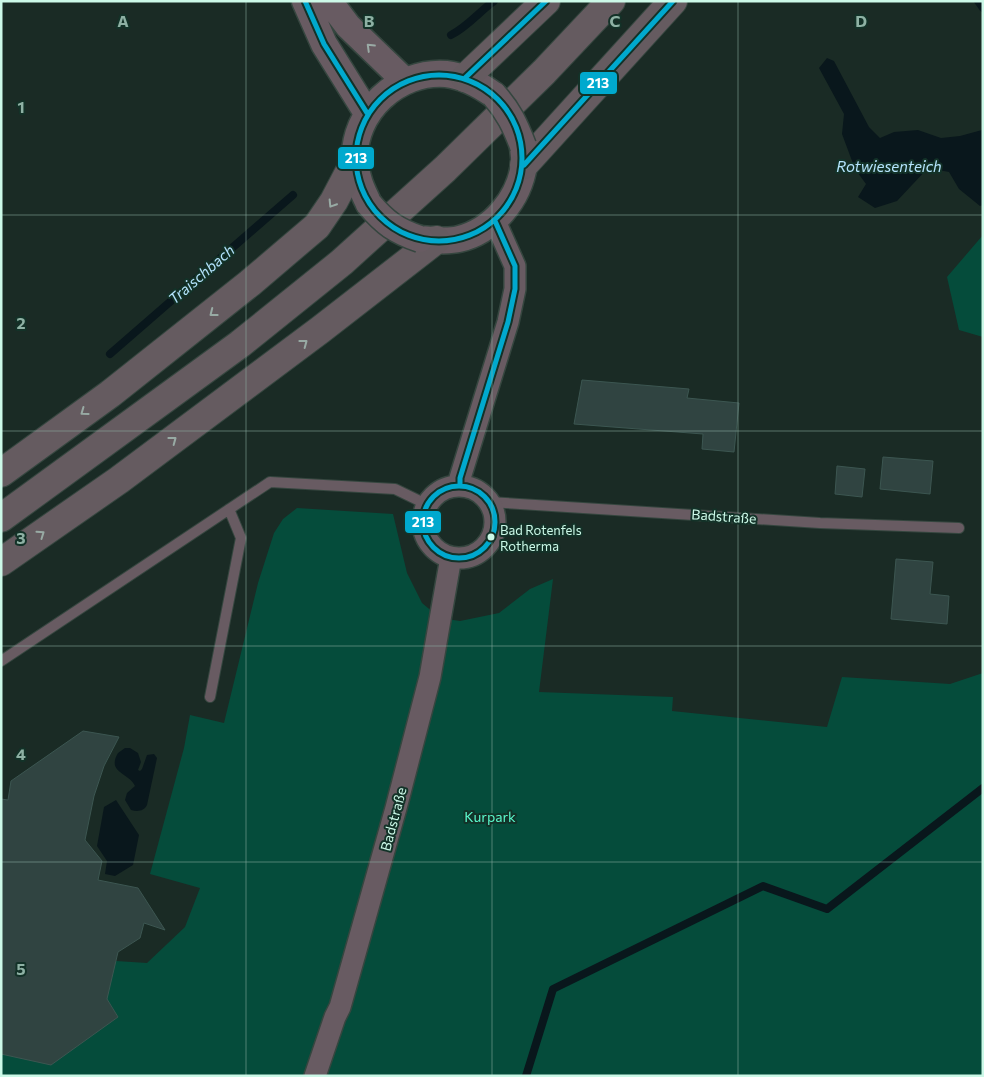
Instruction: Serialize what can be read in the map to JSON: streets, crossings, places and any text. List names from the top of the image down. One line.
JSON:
{"streets":{"street":["Badstraße"]},"water":["Rotwiesenteich","Traischbach"],"parks":["Kurpark"],"places":["Bad Rotenfels Rotherma"],"lines":["transit line 213"],"grid":{"columns":["A","B","C","D"],"rows":["1","2","3","4","5"]}}
